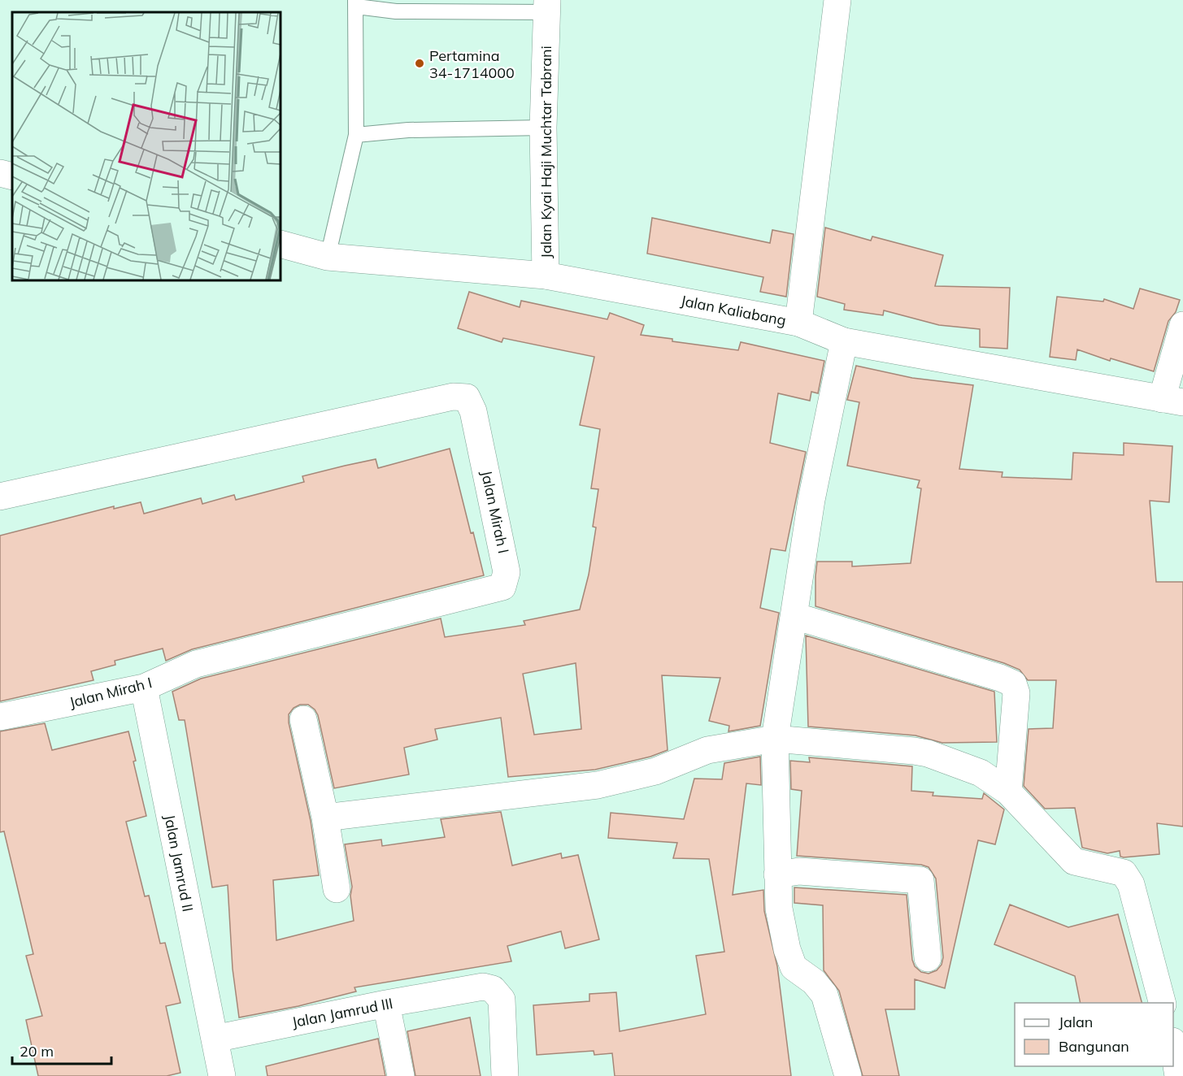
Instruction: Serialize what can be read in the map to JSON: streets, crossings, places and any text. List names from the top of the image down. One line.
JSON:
{"streets":{"street":["Jalan Kyai Haji Muchtar Tabrani","Jalan Kaliabang","Jalan Mirah I","Jalan Jamrud II","Jalan Jamrud III"]},"crossings":[["Jalan Kyai Haji Muchtar Tabrani","Jalan Kaliabang"],["Jalan Mirah I","Jalan Jamrud II"],["Jalan Jamrud II","Jalan Jamrud III"]],"places":["Pertamina 34-1714000"],"legend":["Jalan","Bangunan"],"scale_bar":"20 m"}
